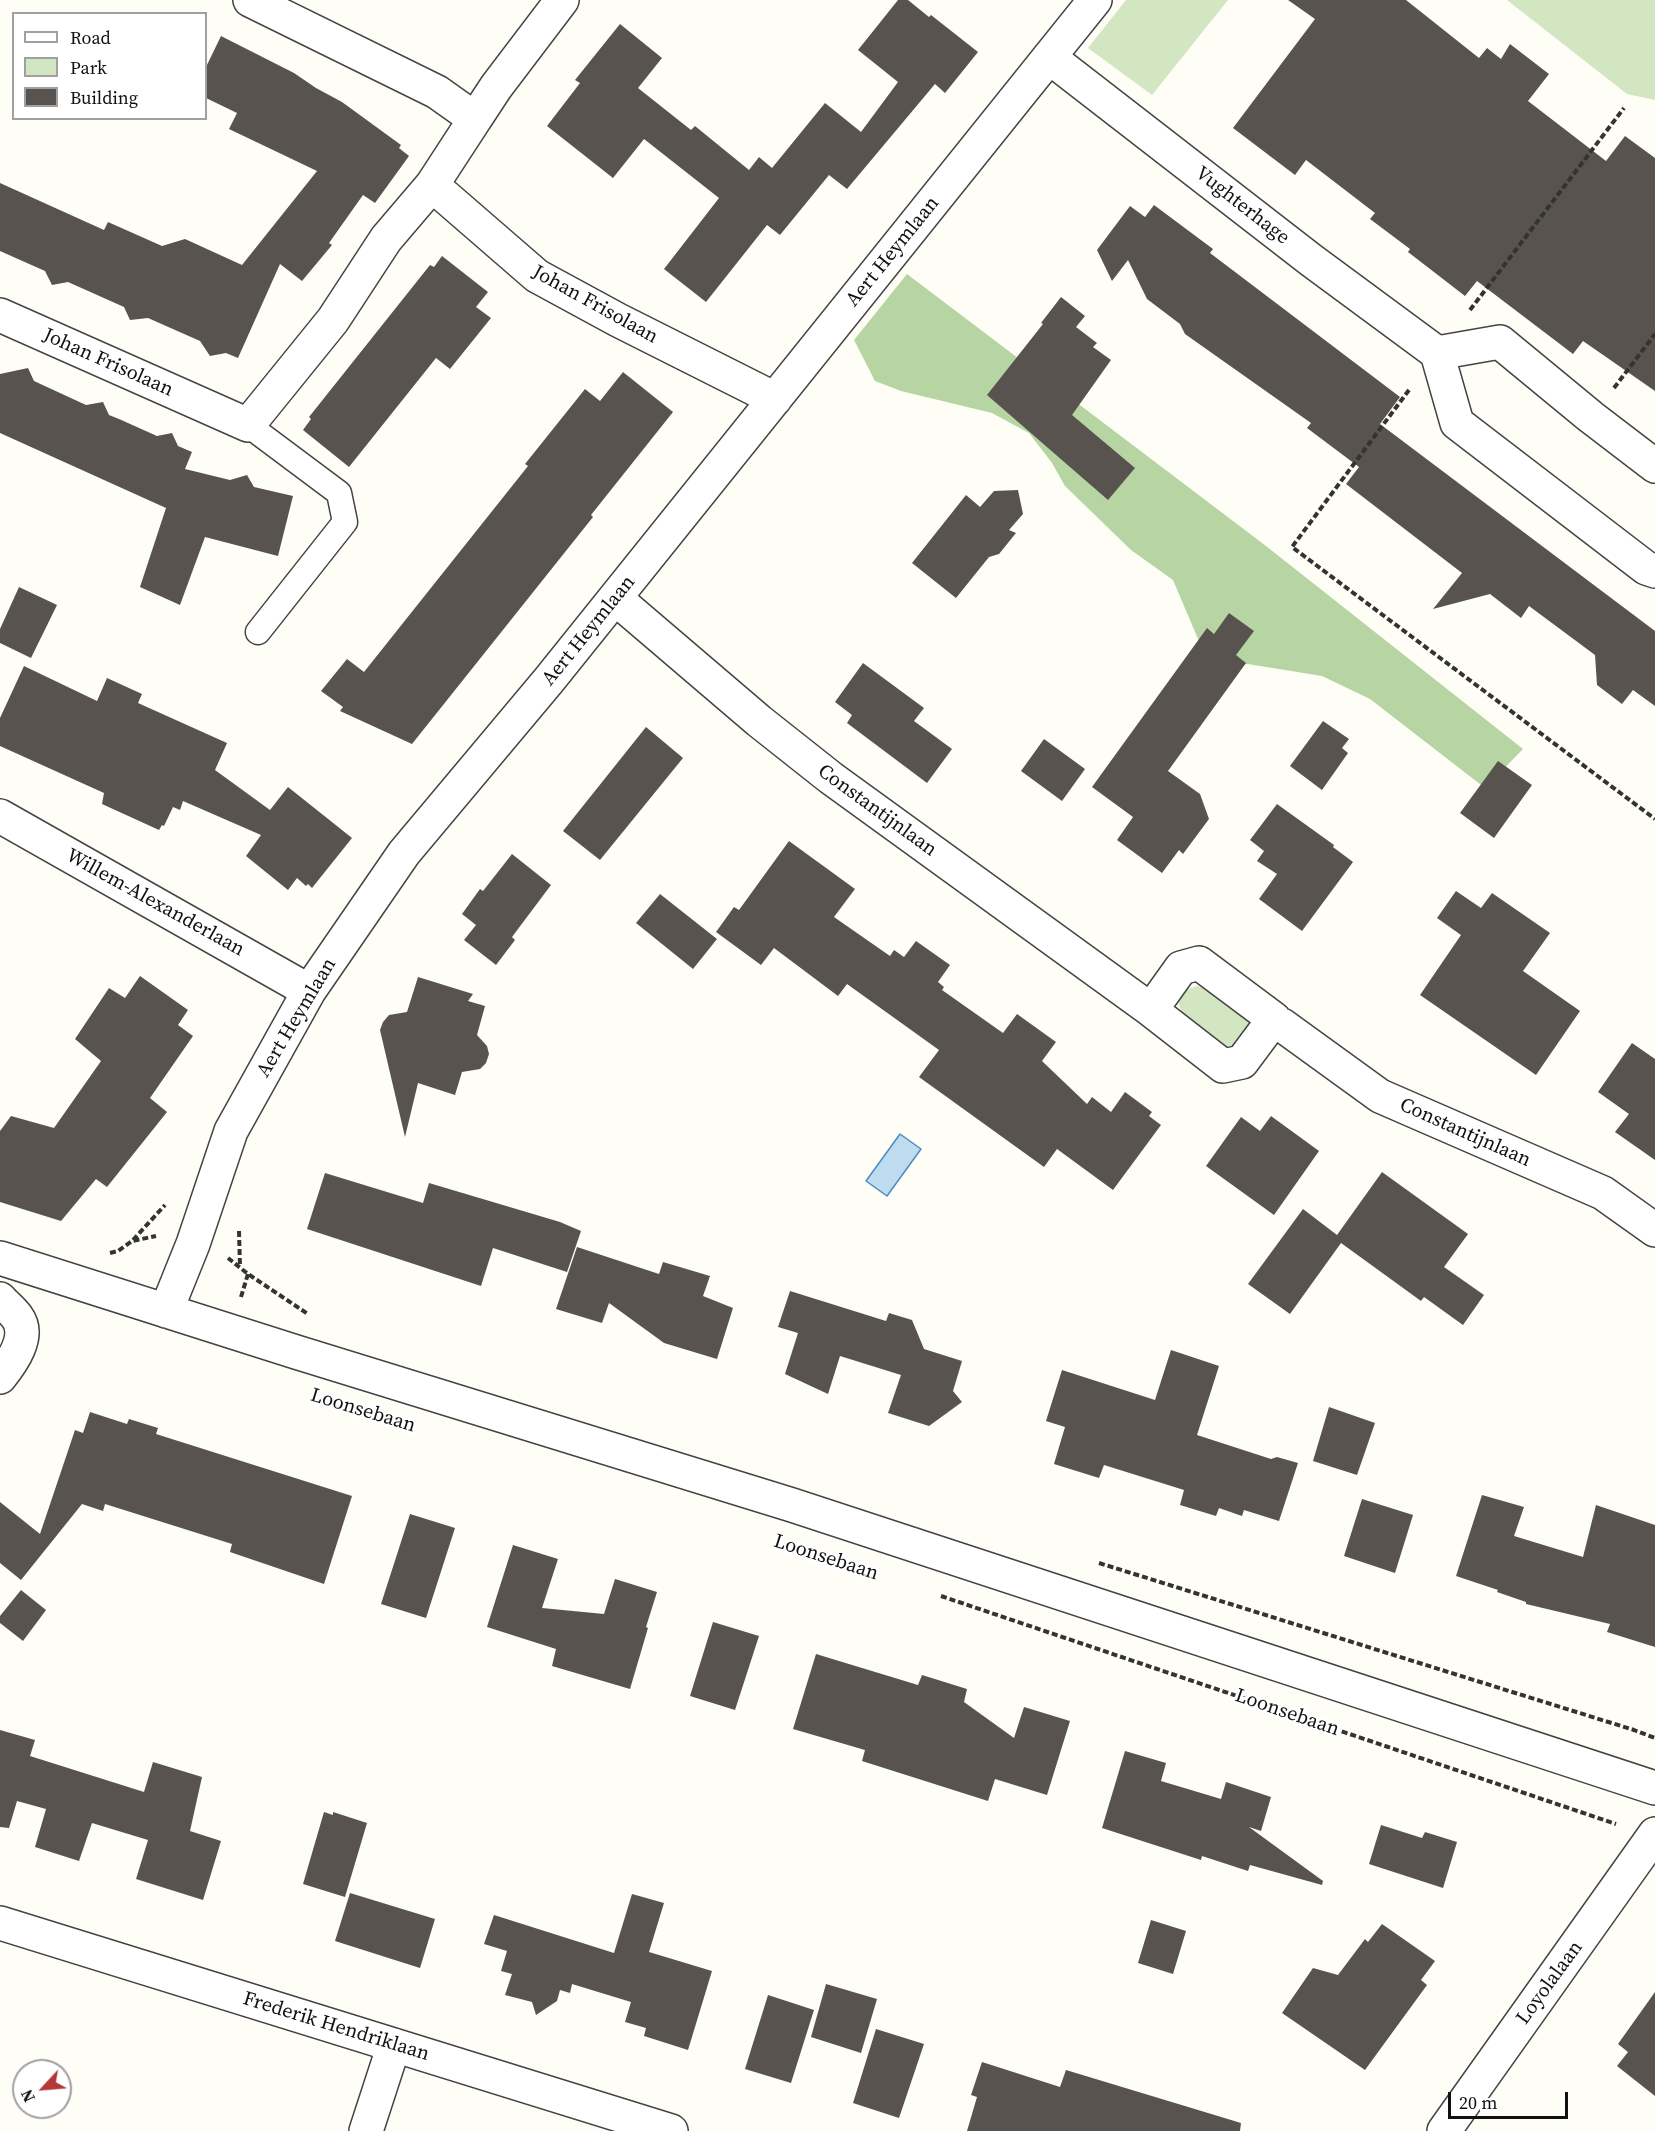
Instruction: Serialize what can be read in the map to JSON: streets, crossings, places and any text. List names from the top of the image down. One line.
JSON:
{"streets":{"street":["Vughterhage","Aert Heymlaan","Johan Frisolaan","Constantijnlaan","Willem-Alexanderlaan","Loonsebaan","Loyolalaan","Frederik Hendriklaan"]},"crossings":[["Vughterhage","Aert Heymlaan"],["Aert Heymlaan","Johan Frisolaan"],["Aert Heymlaan","Constantijnlaan"],["Aert Heymlaan","Willem-Alexanderlaan"],["Aert Heymlaan","Loonsebaan"],["Loonsebaan","Loyolalaan"]],"legend":["Road","Park","Building"],"scale_bar":"20 m","north":"bottom left"}
